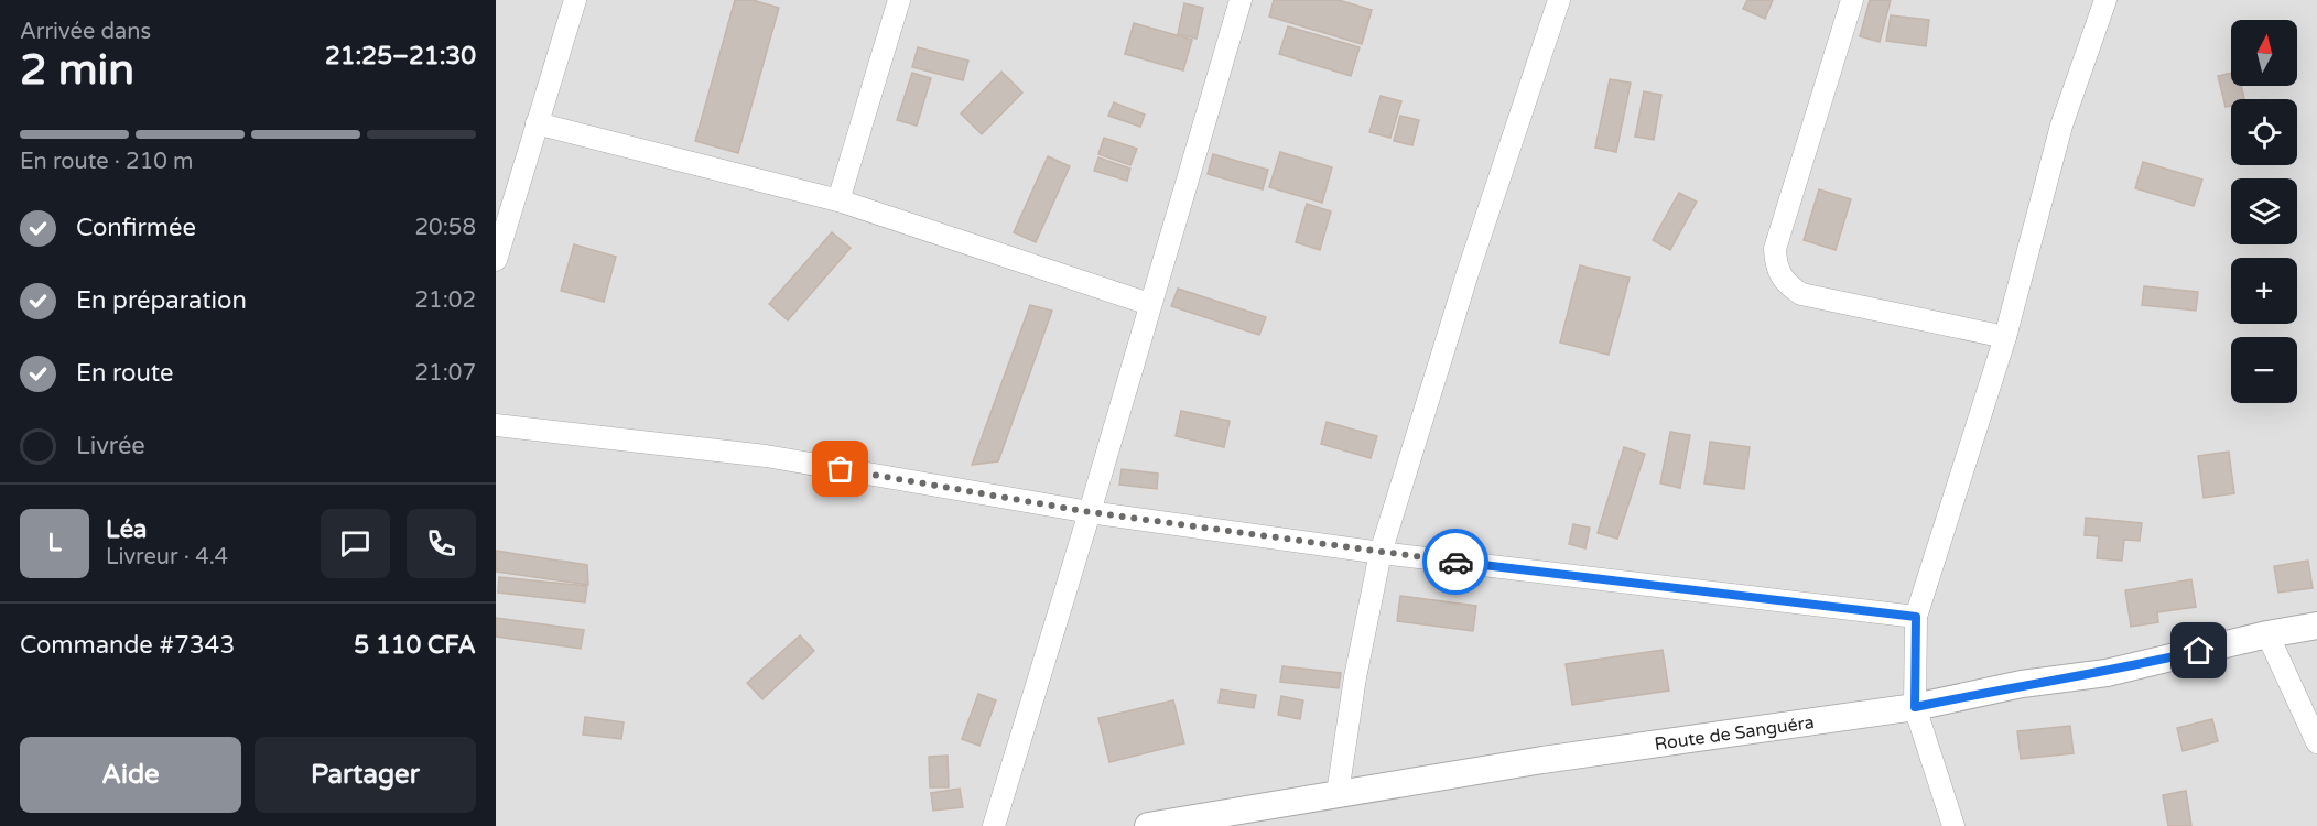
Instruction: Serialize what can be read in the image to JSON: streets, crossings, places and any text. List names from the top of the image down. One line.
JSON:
{"streets":{"street":["Route de Sanguéra"]},"north":"top","page":{"heading":["2 min","Arrivée dans","21:25–21:30"],"panel":["Léa","Livreur · 4.4","Commande #7343","5 110 CFA"],"map_buttons":["+","−"],"bar":"En route · 210 m","list":[["Confirmée","20:58"],["En préparation","21:02"],["En route","21:07"],"Livrée"],"round":"L","buttons":["Aide","Partager"]}}
